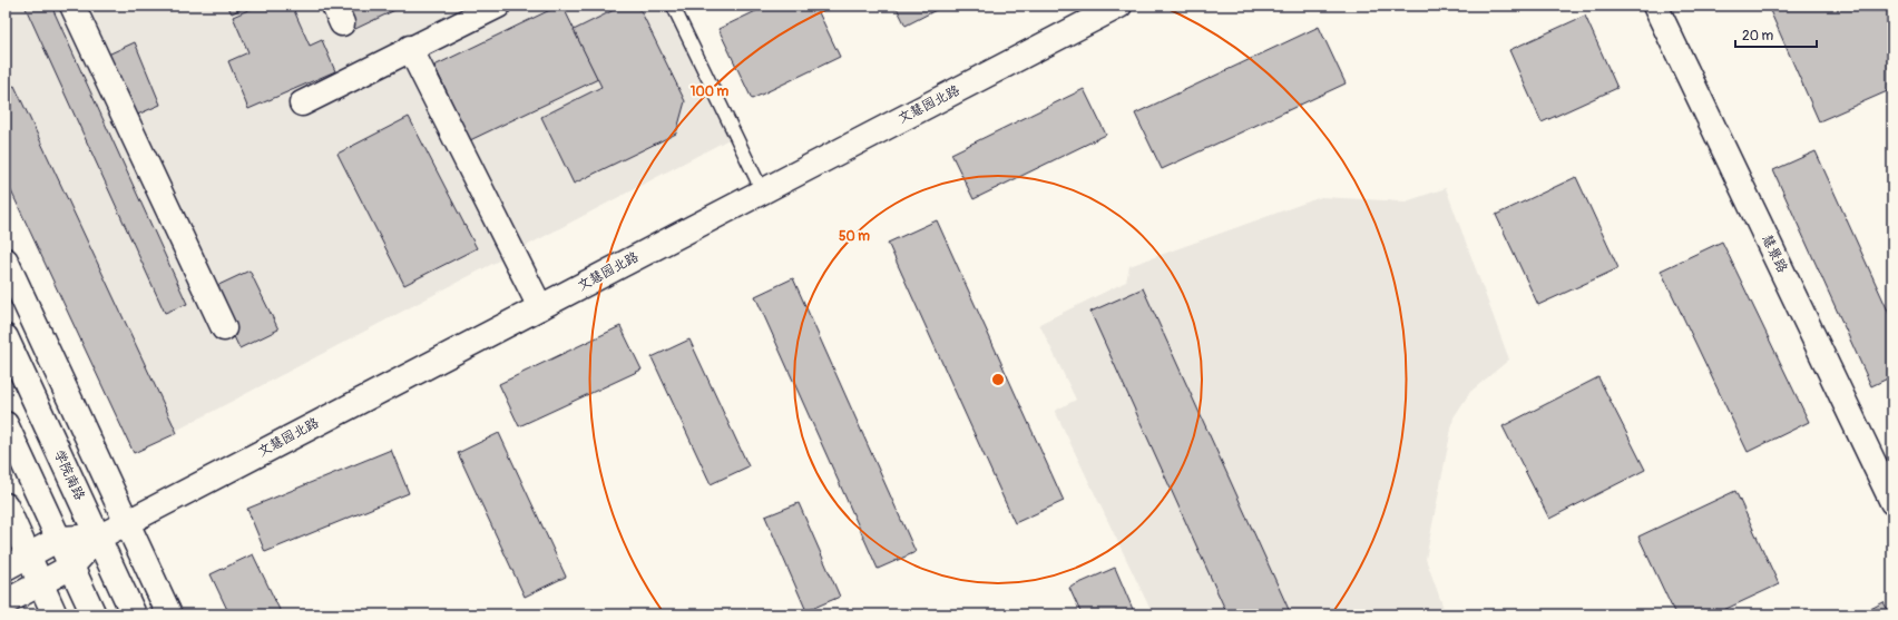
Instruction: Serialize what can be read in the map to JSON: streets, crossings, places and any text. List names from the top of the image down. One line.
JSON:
{"streets":{"street":["文慧园北路","慧景路","学院南路"]},"crossings":[["文慧园北路","学院南路"]],"scale_bar":"20 m","rings":["100 m","50 m"]}
